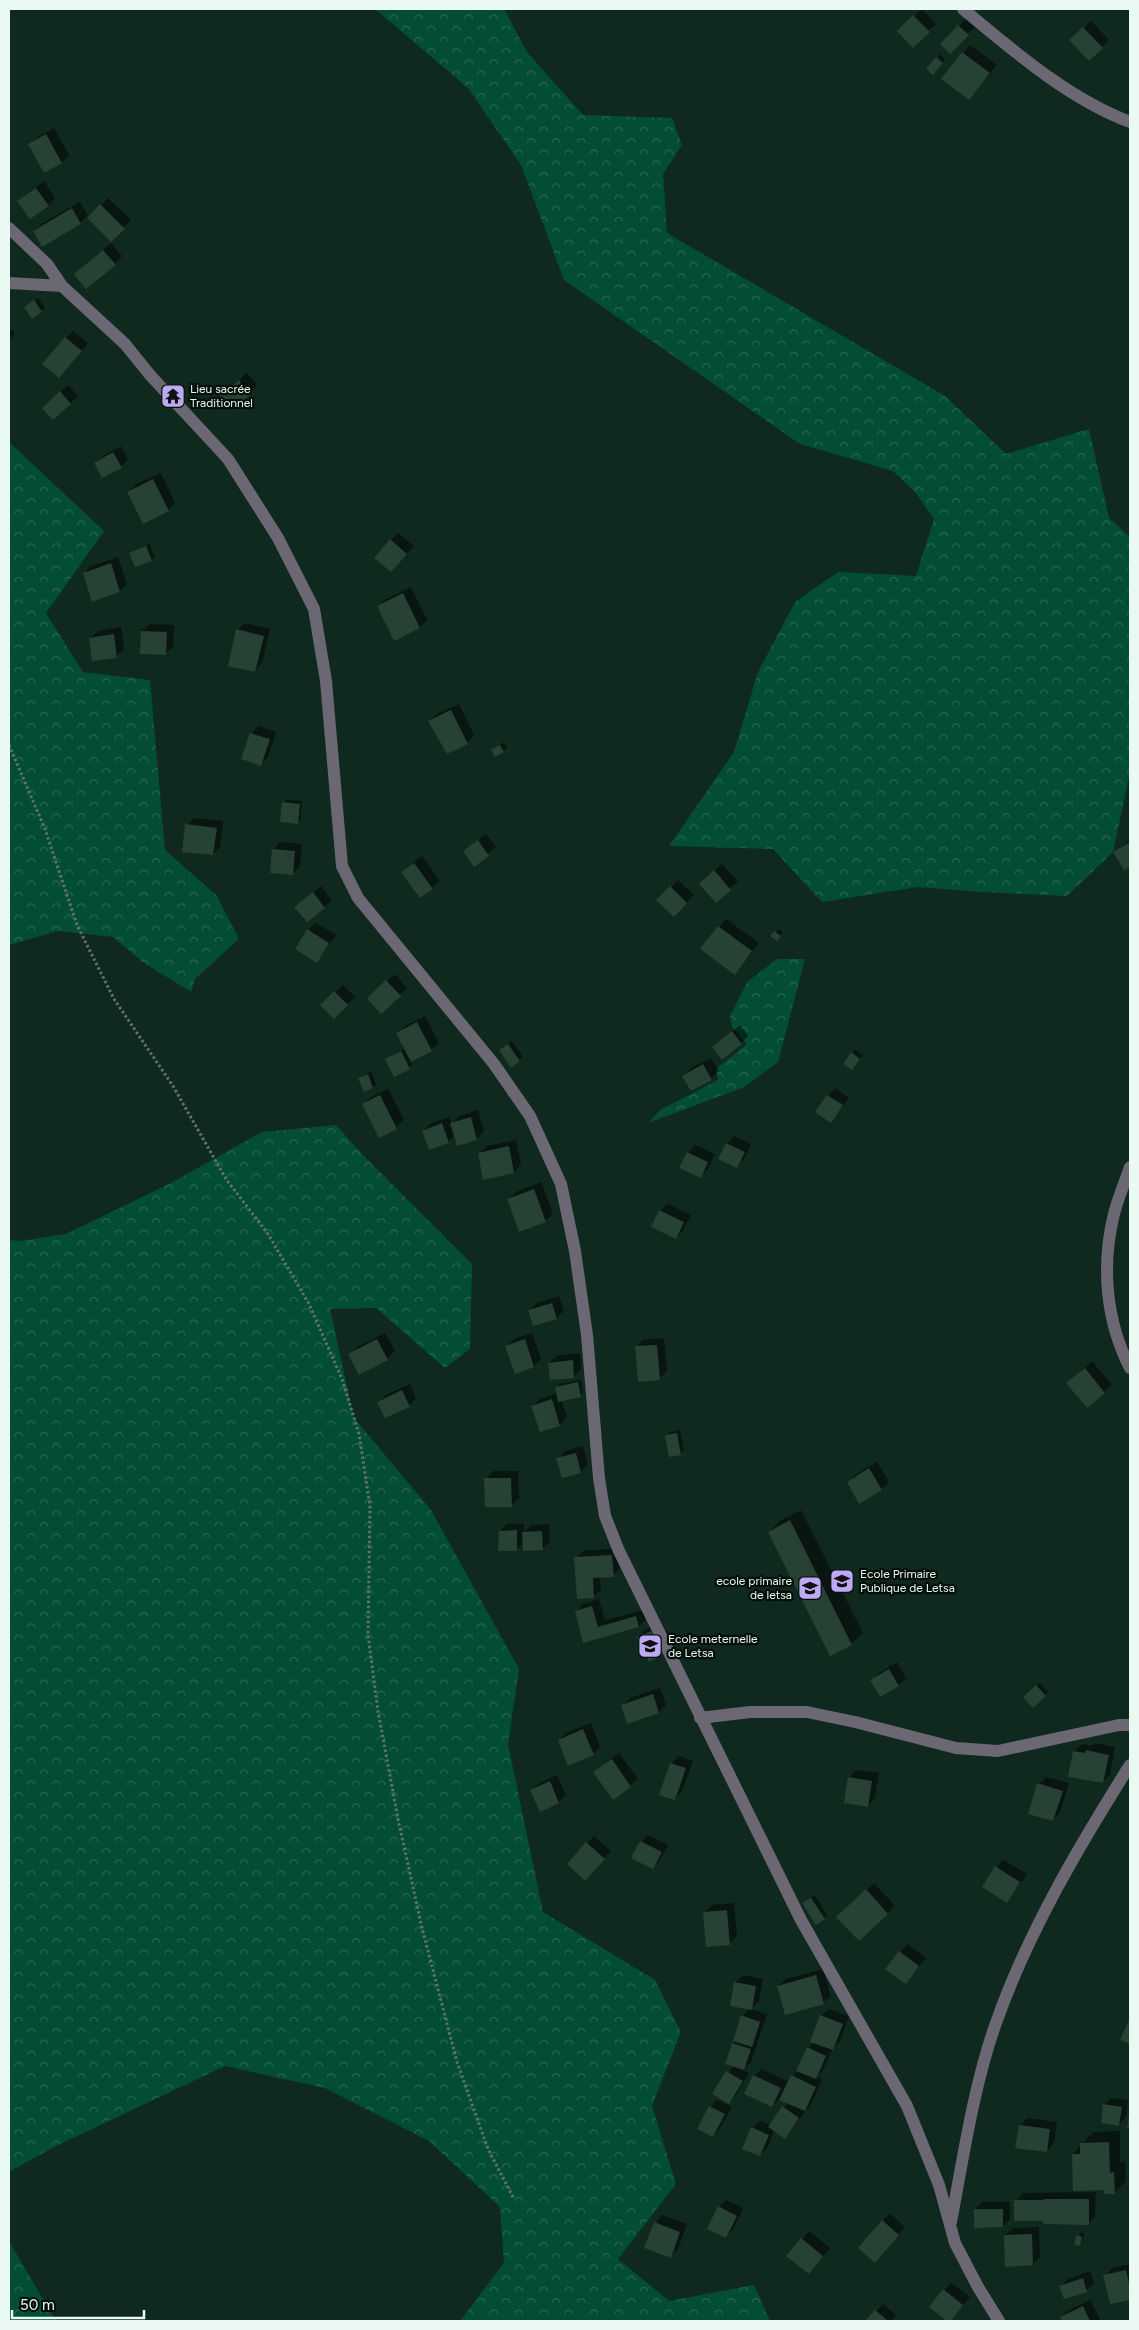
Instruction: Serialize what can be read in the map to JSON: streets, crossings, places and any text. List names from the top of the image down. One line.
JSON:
{"places":{"temple":["Lieu sacrée Traditionnel"],"school or university":["Ecole Primaire Publique de Letsa","ecole primaire de letsa","Ecole meternelle de Letsa"]},"scale_bar":"50 m"}
